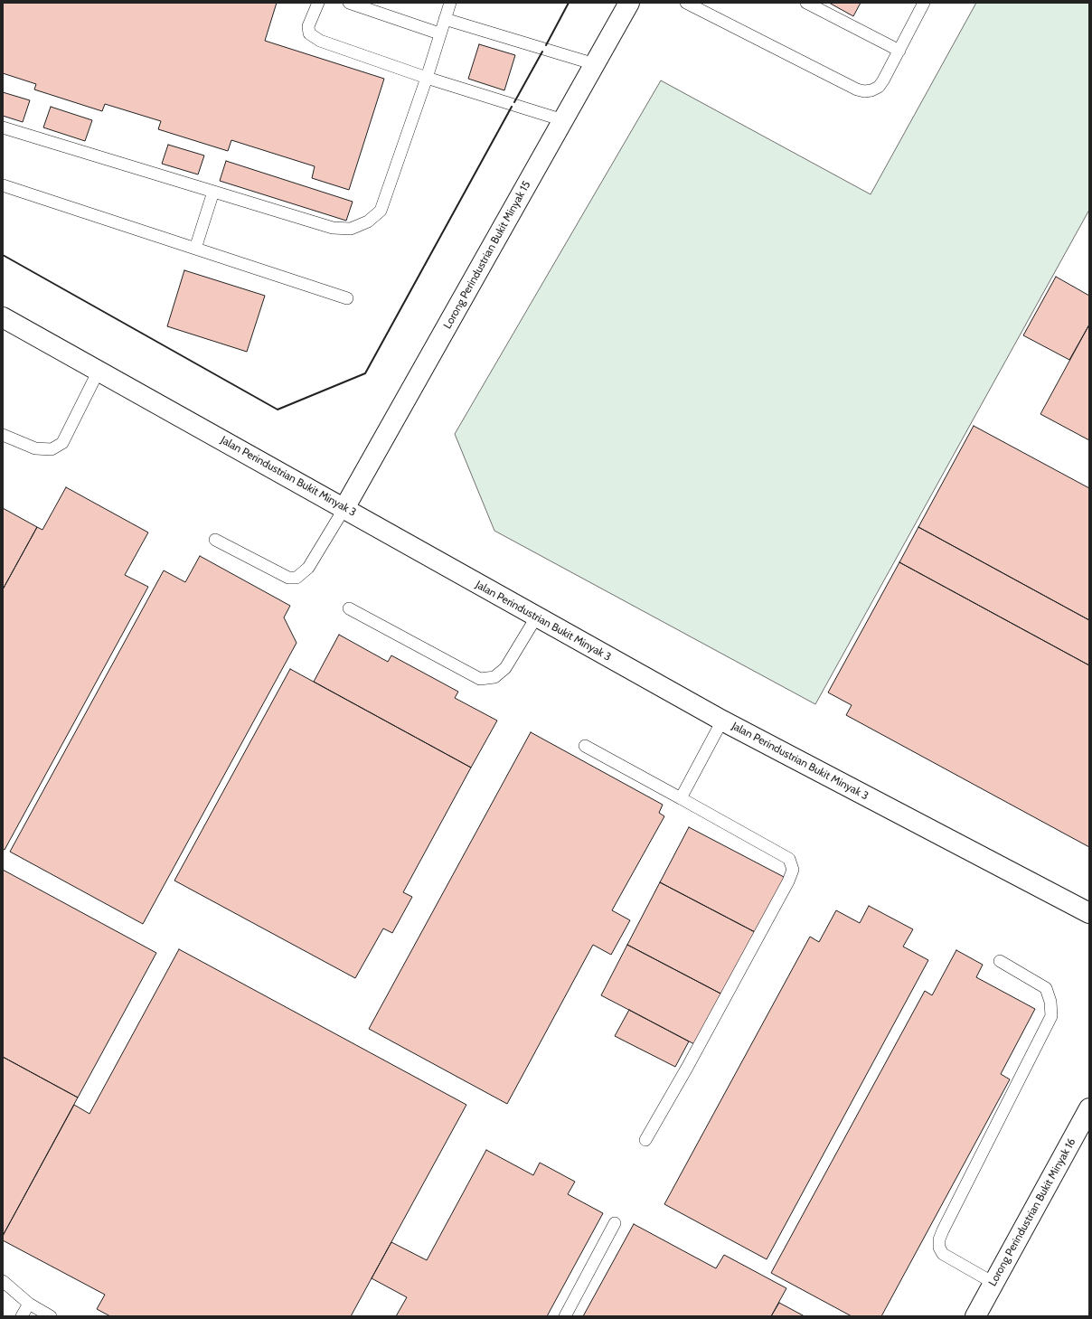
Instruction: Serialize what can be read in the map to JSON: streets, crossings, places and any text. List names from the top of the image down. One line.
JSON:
{"streets":{"street":["Lorong Perindustrian Bukit Minyak 15","Jalan Perindustrian Bukit Minyak 3","Lorong Perindustrian Bukit Minyak 16"]},"crossings":[["Lorong Perindustrian Bukit Minyak 15","Jalan Perindustrian Bukit Minyak 3"]]}
